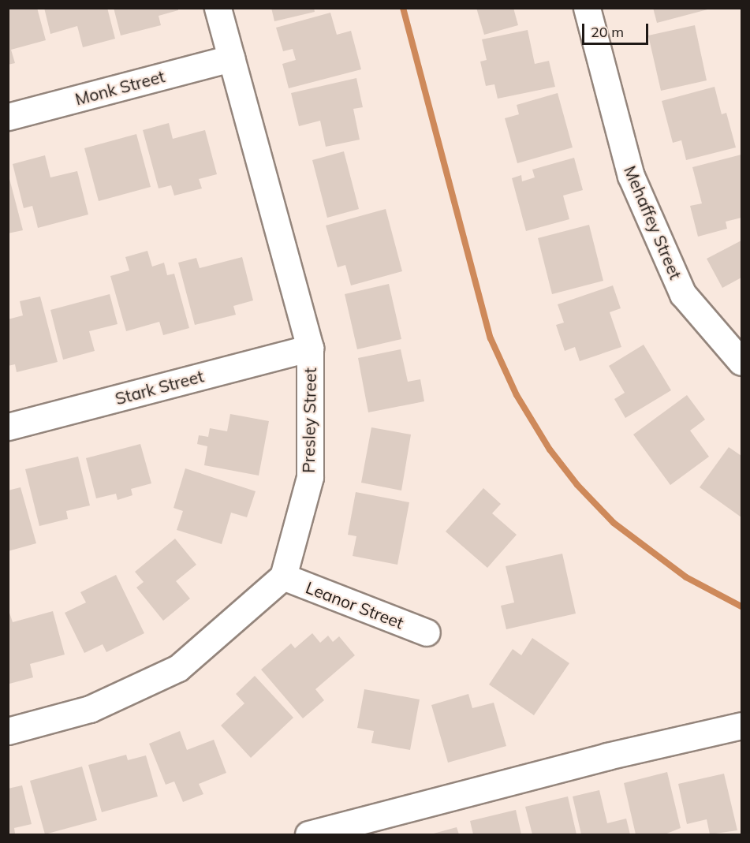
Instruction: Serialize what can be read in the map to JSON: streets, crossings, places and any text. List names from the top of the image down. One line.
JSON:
{"streets":{"street":["Monk Street","Mehaffey Street","Stark Street","Presley Street","Leanor Street"]},"crossings":[["Monk Street","Presley Street"],["Stark Street","Presley Street"],["Presley Street","Leanor Street"]],"scale_bar":"20 m"}
